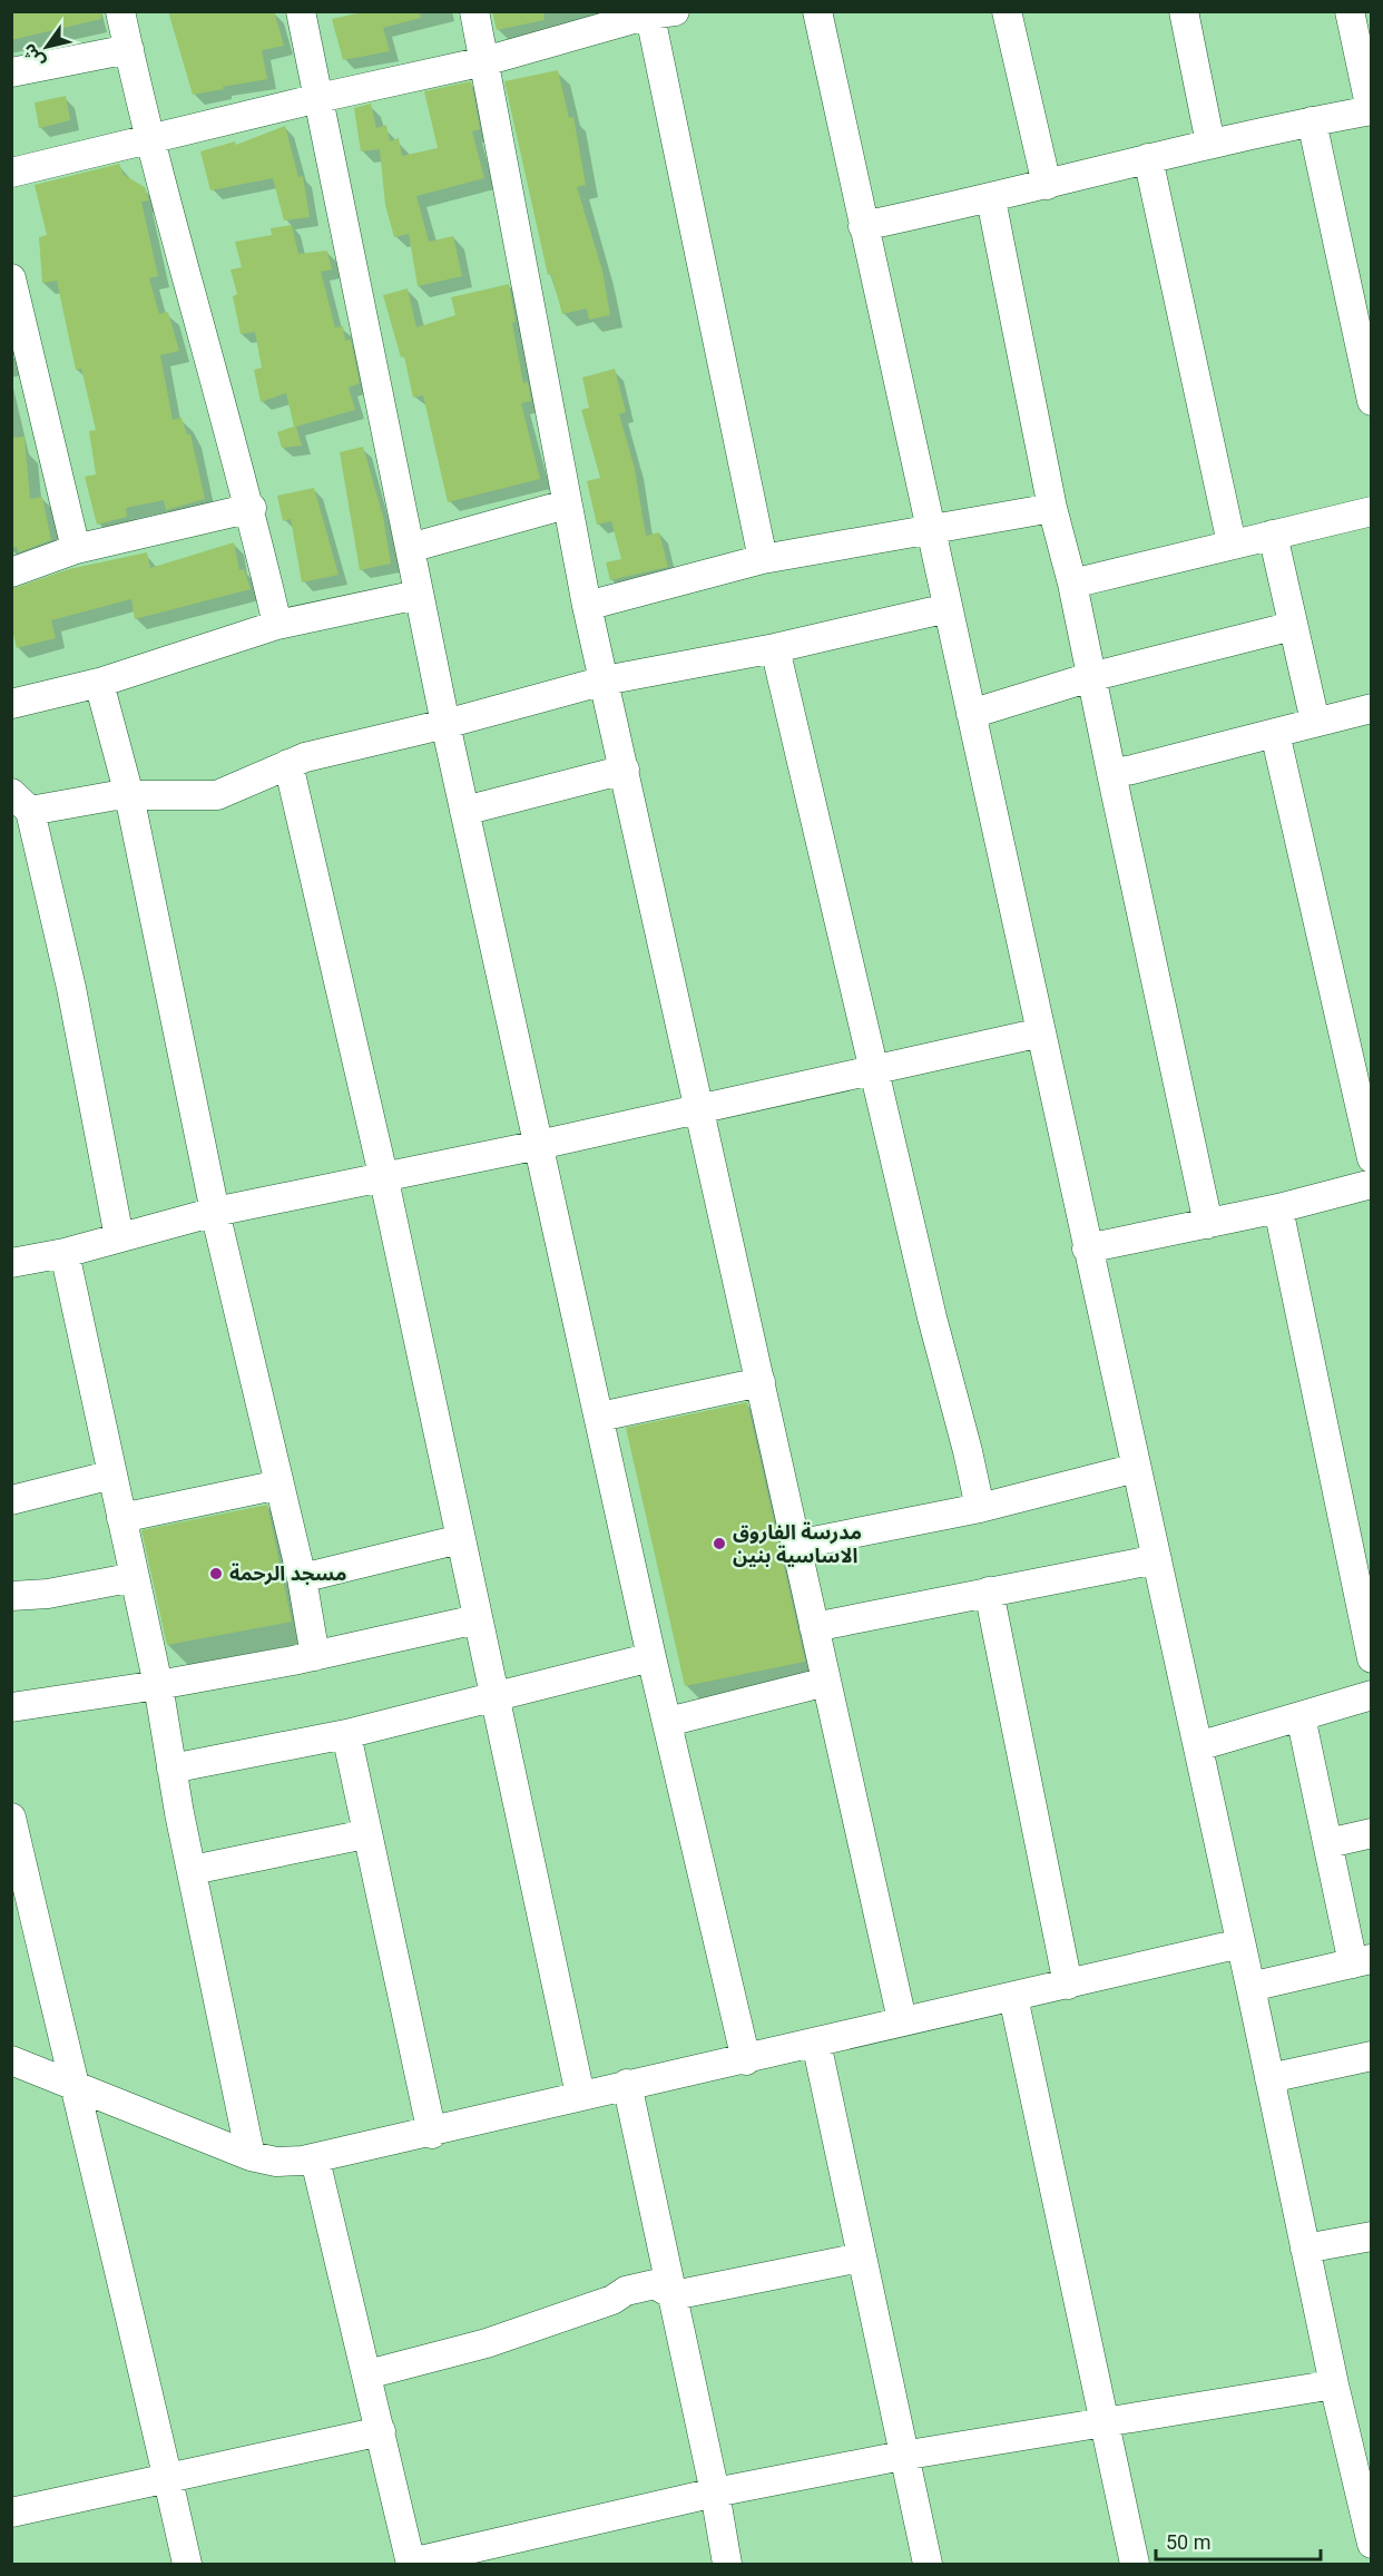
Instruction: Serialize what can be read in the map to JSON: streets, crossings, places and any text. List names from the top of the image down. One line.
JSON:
{"places":["مدرسة الفاروق الاساسية بنين","مسجد الرحمة"],"scale_bar":"50 m","north":"bottom left"}
